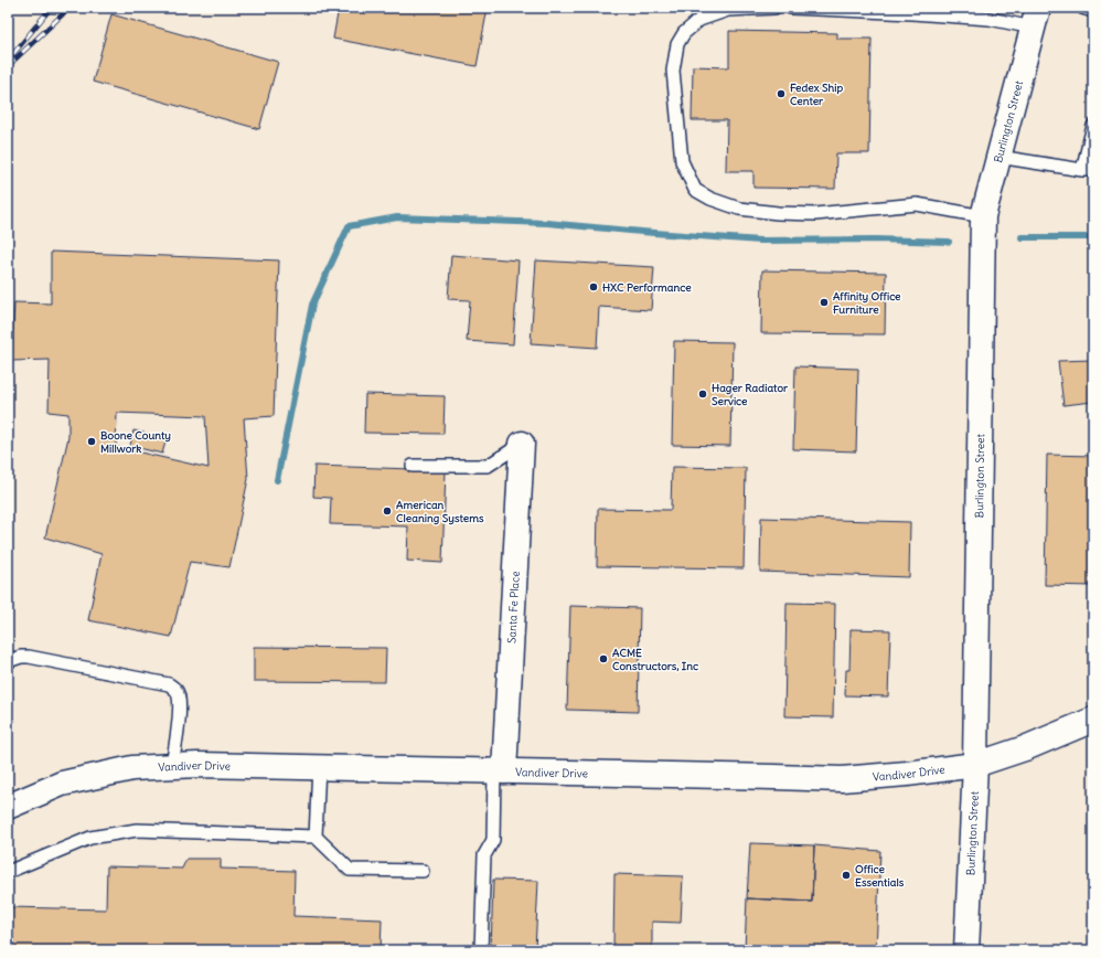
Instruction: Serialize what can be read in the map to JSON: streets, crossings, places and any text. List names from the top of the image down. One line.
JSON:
{"streets":{"street":["Burlington Street","Santa Fe Place","Vandiver Drive"]},"crossings":[["Burlington Street","Vandiver Drive"],["Santa Fe Place","Vandiver Drive"]],"places":["Fedex Ship Center","HXC Performance","Affinity Office Furniture","Hager Radiator Service","Boone County Millwork","American Cleaning Systems","ACME Constructors, Inc","Office Essentials"]}
